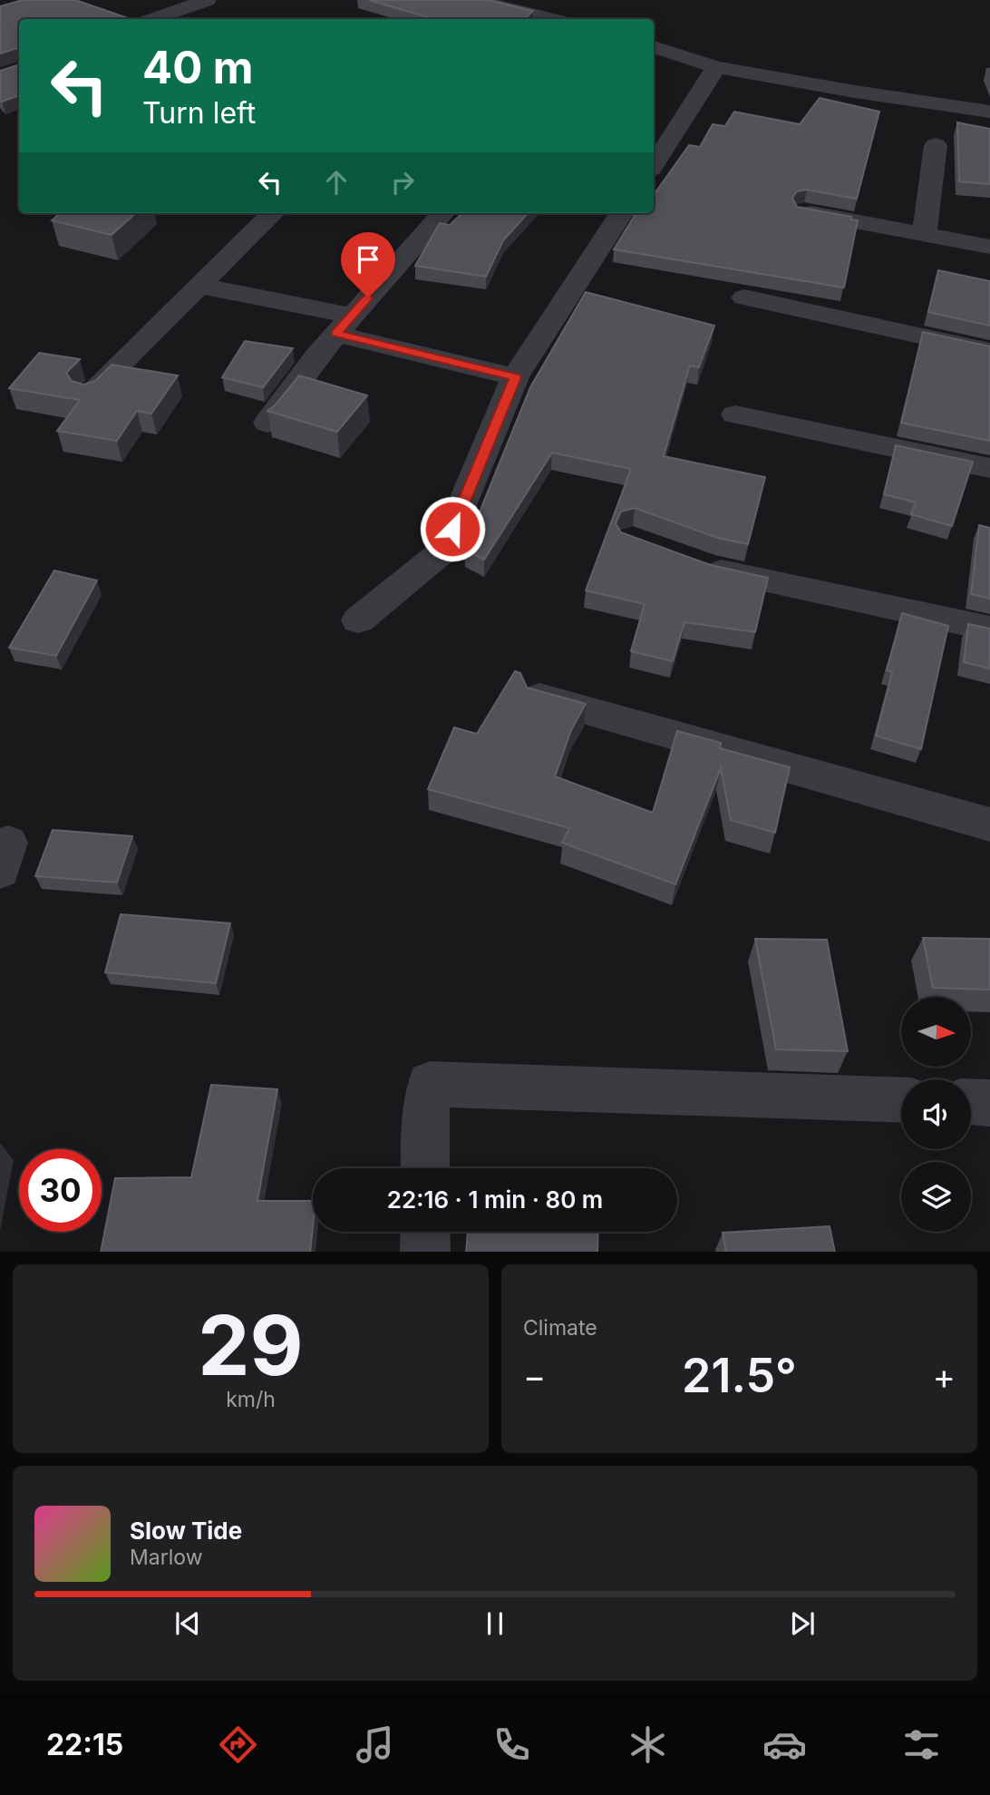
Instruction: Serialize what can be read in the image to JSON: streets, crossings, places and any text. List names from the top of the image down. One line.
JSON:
{"north":"right","page":{"turn":["40 m","Turn left"],"limit":"30","trip":"22:16 · 1 min · 80 m","tile":[["29","km/h"],"Climate"],"heat":["−","21.5°","+"],"song":["Slow Tide","Marlow"],"tabs":"22:15"}}
